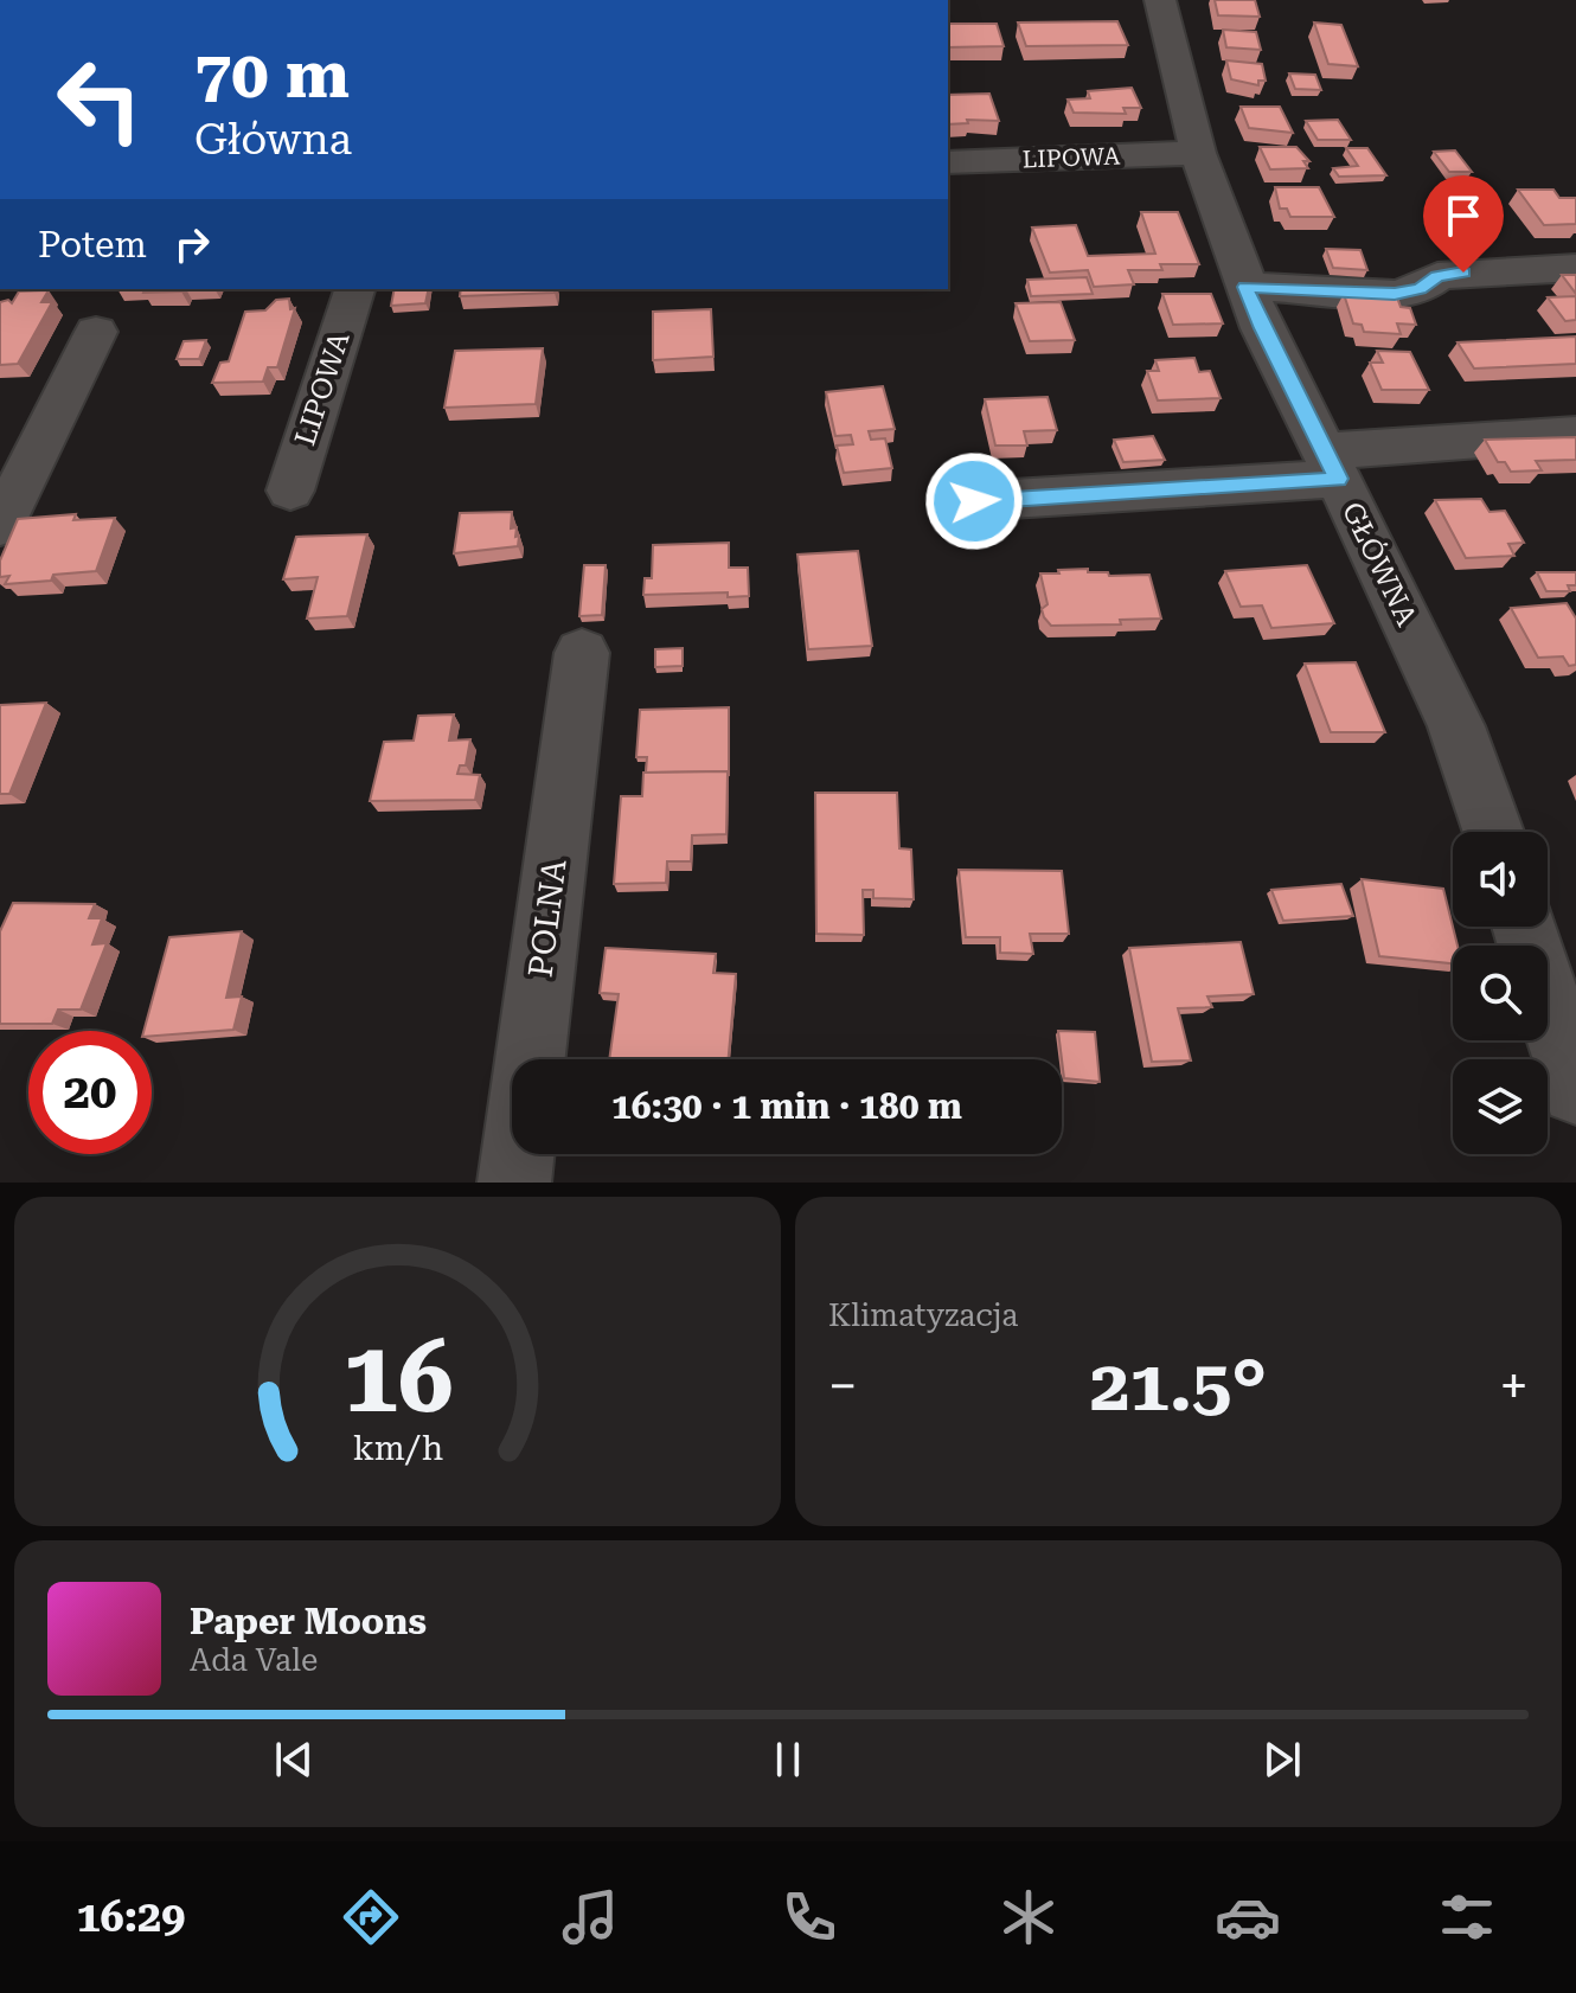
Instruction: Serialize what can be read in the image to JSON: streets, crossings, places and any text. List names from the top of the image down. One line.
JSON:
{"streets":{"street":["LIPOWA","GŁÓWNA","POLNA"]},"crossings":[["LIPOWA","GŁÓWNA"]],"page":{"turn":["70 m","Główna"],"then":"Potem","limit":"20","trip":"16:30 · 1 min · 180 m","tile":"Klimatyzacja","heat":["−","21.5°","+"],"song":["Paper Moons","Ada Vale"],"tabs":"16:29","gauge":["16","km/h"]}}
